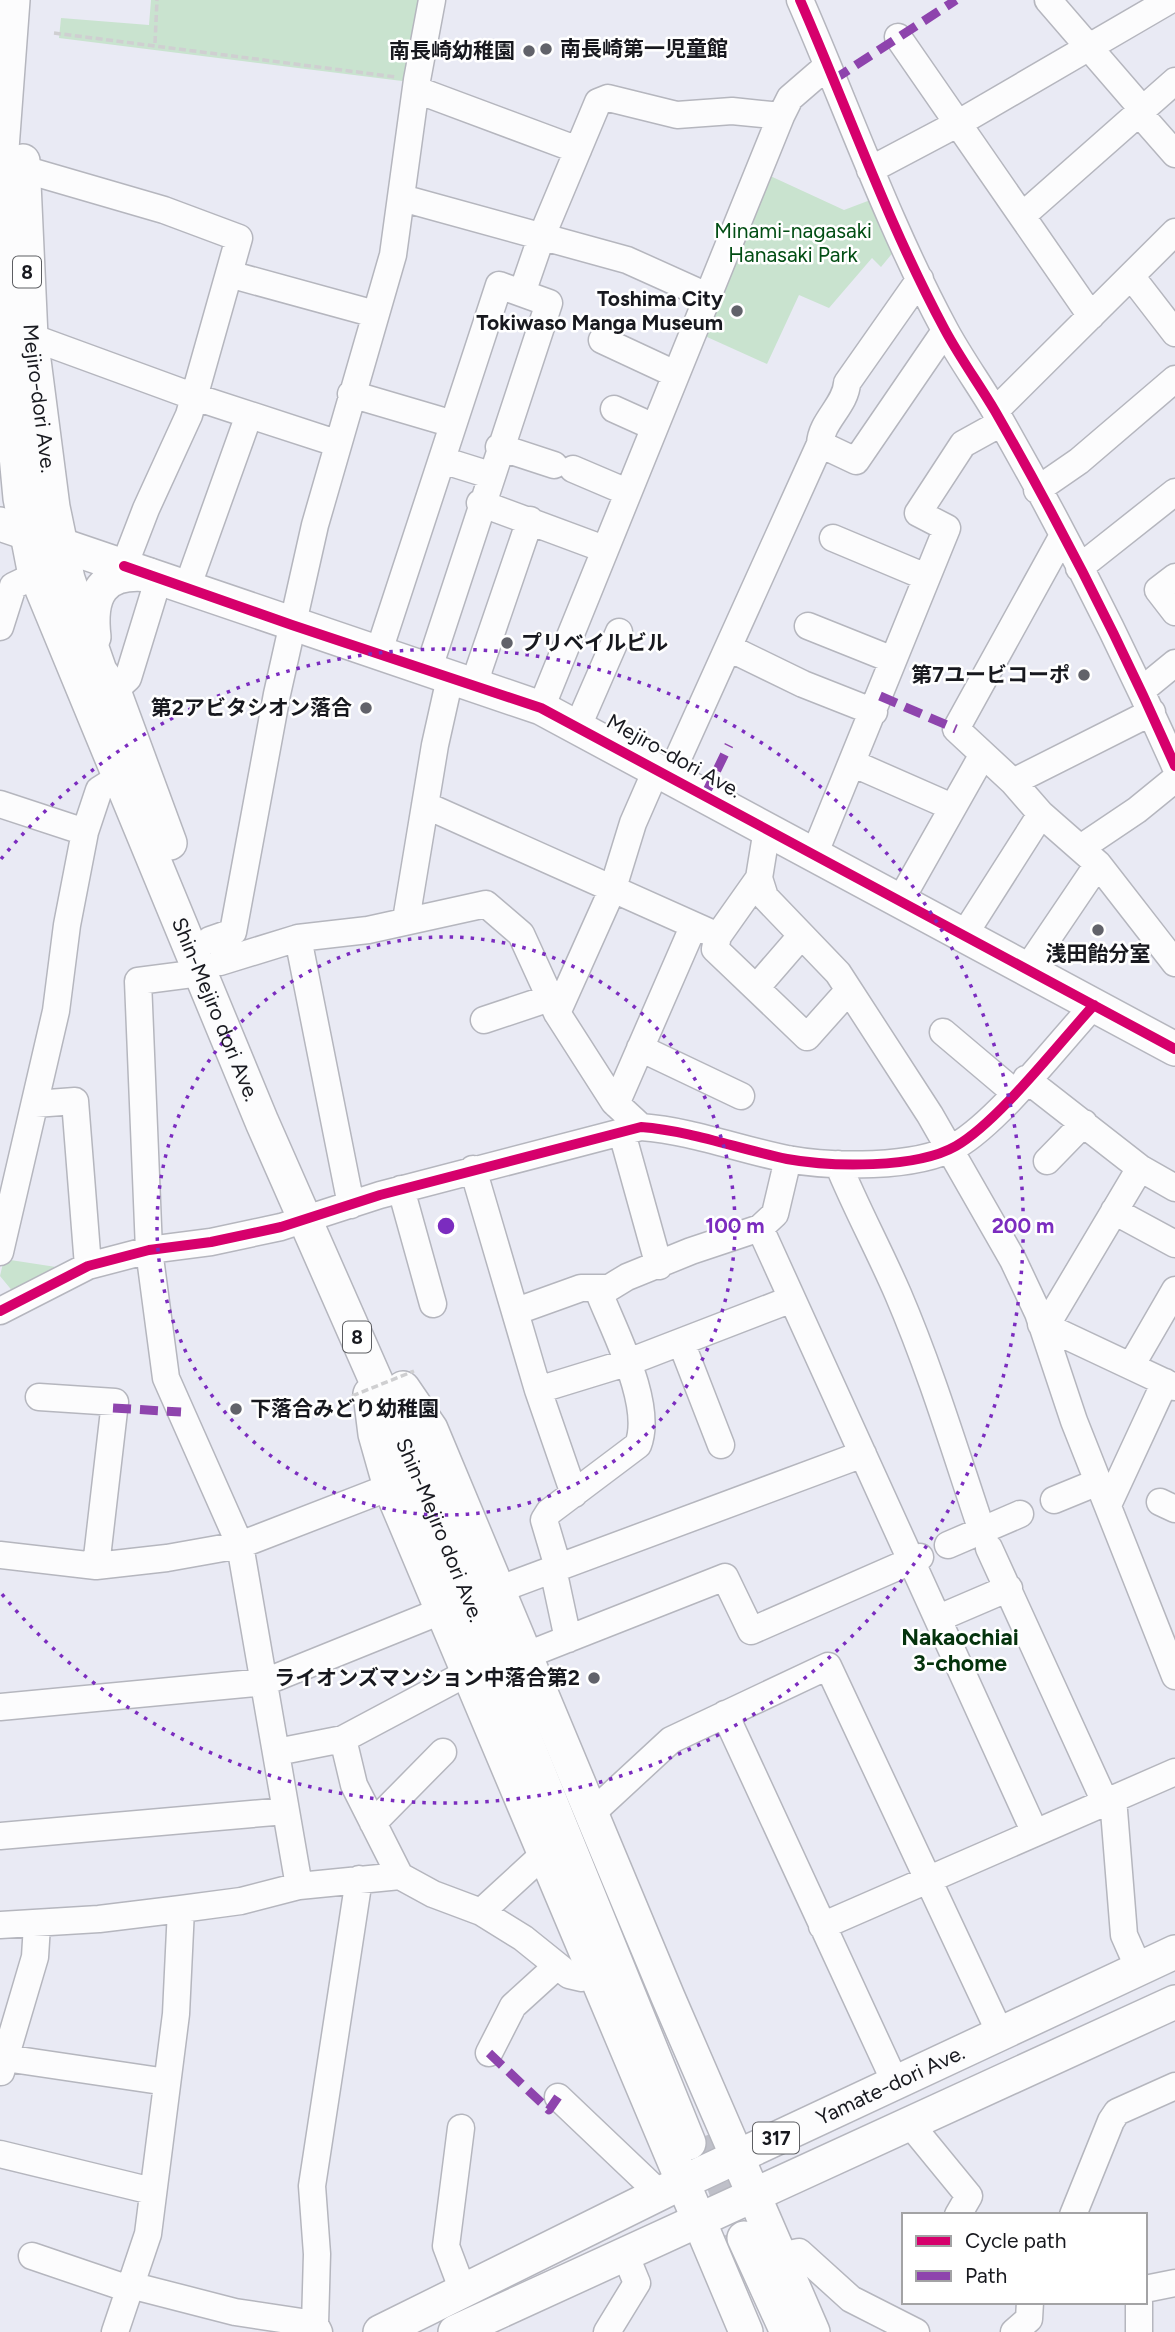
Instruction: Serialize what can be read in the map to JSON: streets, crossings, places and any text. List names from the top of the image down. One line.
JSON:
{"streets":{"main road":["8","Mejiro-dori Ave.","Shin-Mejiro dori Ave.","Yamate-dori Ave.","317"]},"crossings":[["8","Mejiro-dori Ave."],["8","Shin-Mejiro dori Ave."],["Mejiro-dori Ave.","Shin-Mejiro dori Ave."]],"districts":["Nakaochiai 3-chome"],"parks":["Minami-nagasaki Hanasaki Park"],"places":["南長崎第一児童館","南長崎幼稚園","Toshima City Tokiwaso Manga Museum","プリベイルビル","第7ユービコーポ","第2アビタシオン落合","浅田飴分室","下落合みどり幼稚園","ライオンズマンション中落合第2"],"legend":["Cycle path","Path"],"rings":["100 m","200 m"]}
